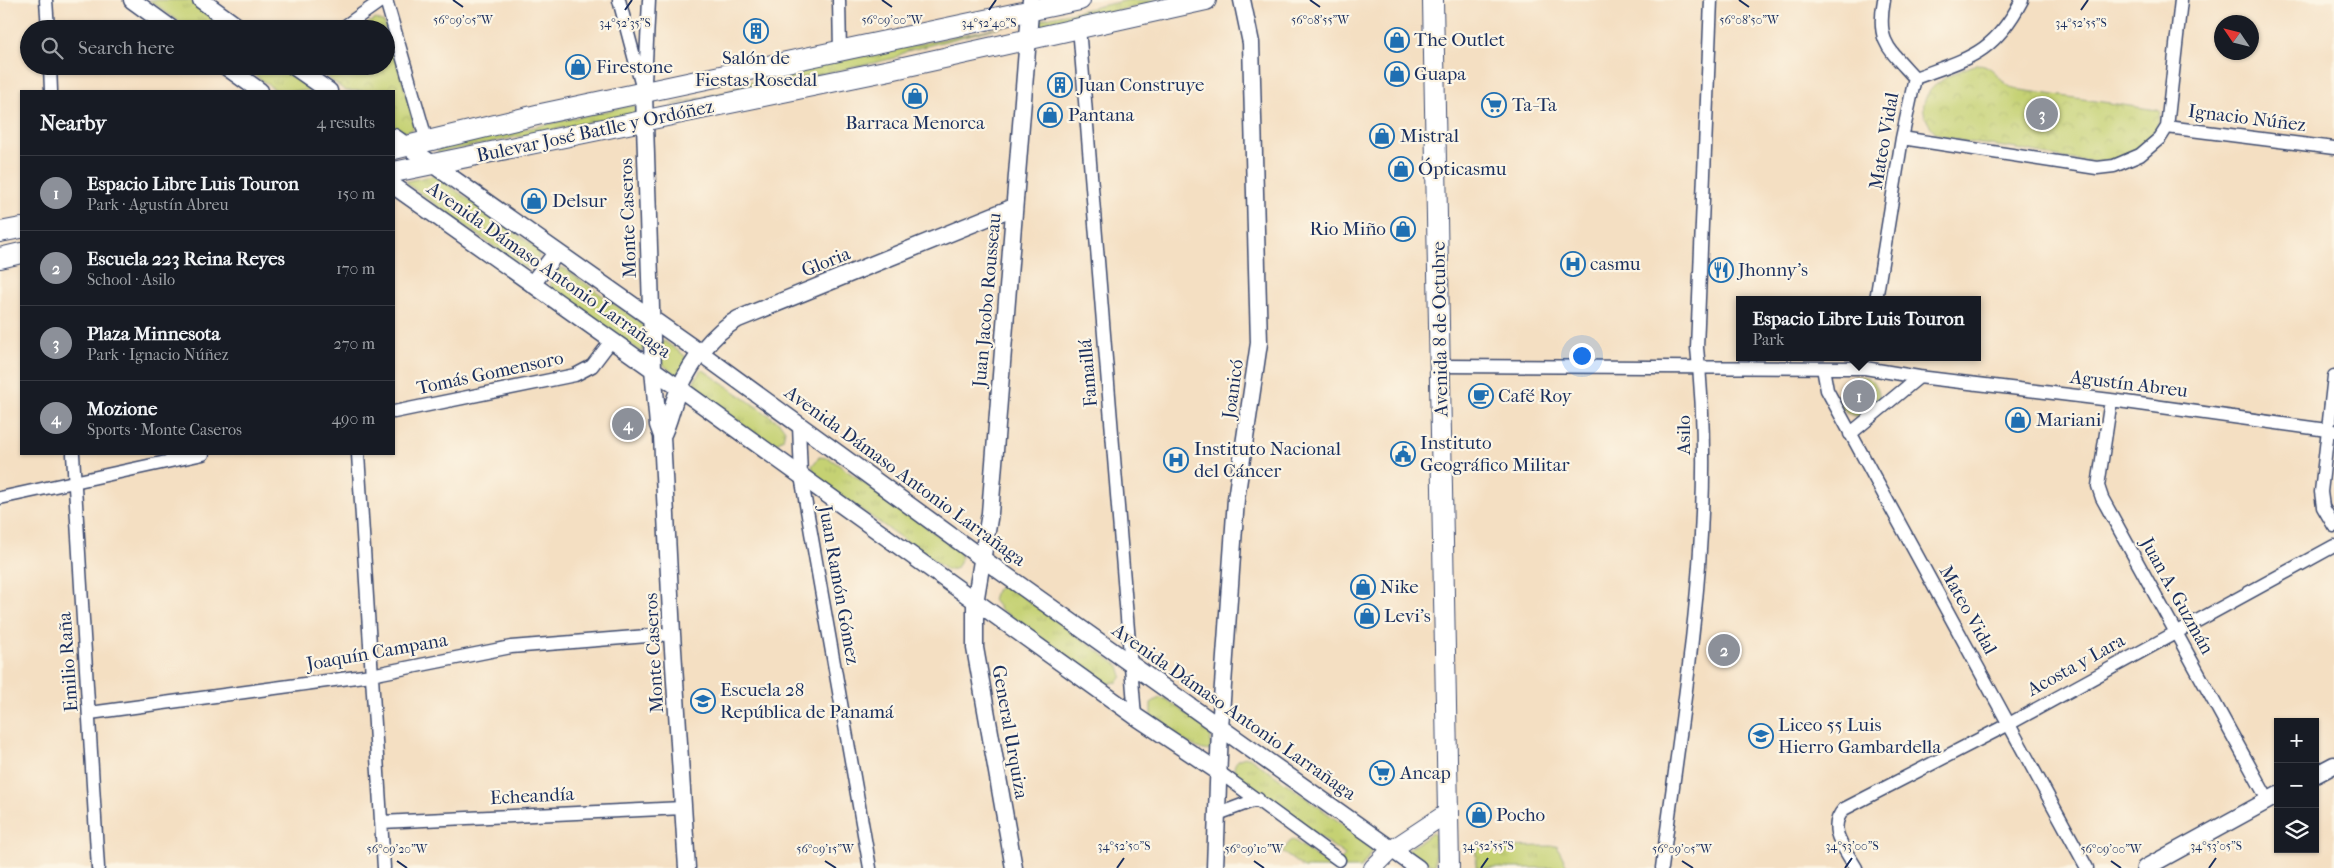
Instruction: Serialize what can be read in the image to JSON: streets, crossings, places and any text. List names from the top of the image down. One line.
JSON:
{"streets":{"main road":["Bulevar José Batlle y Ordóñez","Avenida 8 de Octubre"],"street":["Ignacio Núñez","Mateo Vidal","Monte Caseros","Gloria","Avenida Dámaso Antonio Larrañaga","Juan Jacobo Rousseau","Tomás Gomensoro","Famaillá","Agustín Abreu","Joanicó","Asilo","Juan Ramón Gómez","Juan A. Guzmán","Joaquín Campana","Emilio Raña","Acosta y Lara","General Urquiza","Echeandía"]},"crossings":[["Ignacio Núñez","Mateo Vidal"],["Bulevar José Batlle y Ordóñez","Monte Caseros"],["Bulevar José Batlle y Ordóñez","Avenida Dámaso Antonio Larrañaga"],["Bulevar José Batlle y Ordóñez","Juan Jacobo Rousseau"],["Bulevar José Batlle y Ordóñez","Famaillá"],["Mateo Vidal","Agustín Abreu"],["Mateo Vidal","Acosta y Lara"],["Monte Caseros","Gloria"],["Monte Caseros","Avenida Dámaso Antonio Larrañaga"],["Monte Caseros","Joaquín Campana"],["Monte Caseros","Echeandía"],["Gloria","Avenida Dámaso Antonio Larrañaga"],["Gloria","Juan Jacobo Rousseau"],["Avenida Dámaso Antonio Larrañaga","Juan Jacobo Rousseau"],["Avenida Dámaso Antonio Larrañaga","Tomás Gomensoro"],["Avenida Dámaso Antonio Larrañaga","Famaillá"],["Avenida Dámaso Antonio Larrañaga","Joanicó"],["Avenida Dámaso Antonio Larrañaga","Juan Ramón Gómez"],["Avenida Dámaso Antonio Larrañaga","General Urquiza"],["Juan Jacobo Rousseau","General Urquiza"],["Avenida 8 de Octubre","Agustín Abreu"],["Agustín Abreu","Asilo"],["Agustín Abreu","Juan A. Guzmán"],["Juan A. Guzmán","Acosta y Lara"],["Joaquín Campana","Emilio Raña"]],"places":{"building":["Salón de Fiestas Rosedal","Juan Construye"],"shop":["The Outlet","Firestone","Guapa","Barraca Menorca","Pantana","Mistral","Ópticasmu","Delsur","Rio Miño","Mariani","Nike","Levi's","Pocho"],"supermarket":["Ta-Ta","Ancap"],"hospital":["casmu","Instituto Nacional del Cáncer"],"restaurant":["Jhonny's"],"cafe":["Café Roy"],"public building":["Instituto Geográfico Militar"],"school or university":["Escuela 28 República de Panamá","Liceo 55 Luis Hierro Gambardella"]},"north":"top left","page":{"search":"Search here","heading":["Nearby","4 results"],"pins":["3","1","4","2"],"list":[{"mark":"1","name":"Espacio Libre Luis Touron","note":"Park · Agustín Abreu","value":"150 m"},{"mark":"2","name":"Escuela 223 Reina Reyes","note":"School · Asilo","value":"170 m"},{"mark":"3","name":"Plaza Minnesota","note":"Park · Ignacio Núñez","value":"270 m"},{"mark":"4","name":"Mozione","note":"Sports · Monte Caseros","value":"490 m"}],"popup":["Espacio Libre Luis Touron","Park"],"map_buttons":["+","−"]},"coordinates":["56°09'00\"W","56°09'05\"W","56°08'55\"W","56°08'50\"W","34°52'35\"S","34°52'40\"S","34°52'55\"S","34°52'50\"S","34°53'00\"S","34°53'05\"S","56°09'20\"W","56°09'15\"W","56°09'10\"W"]}
